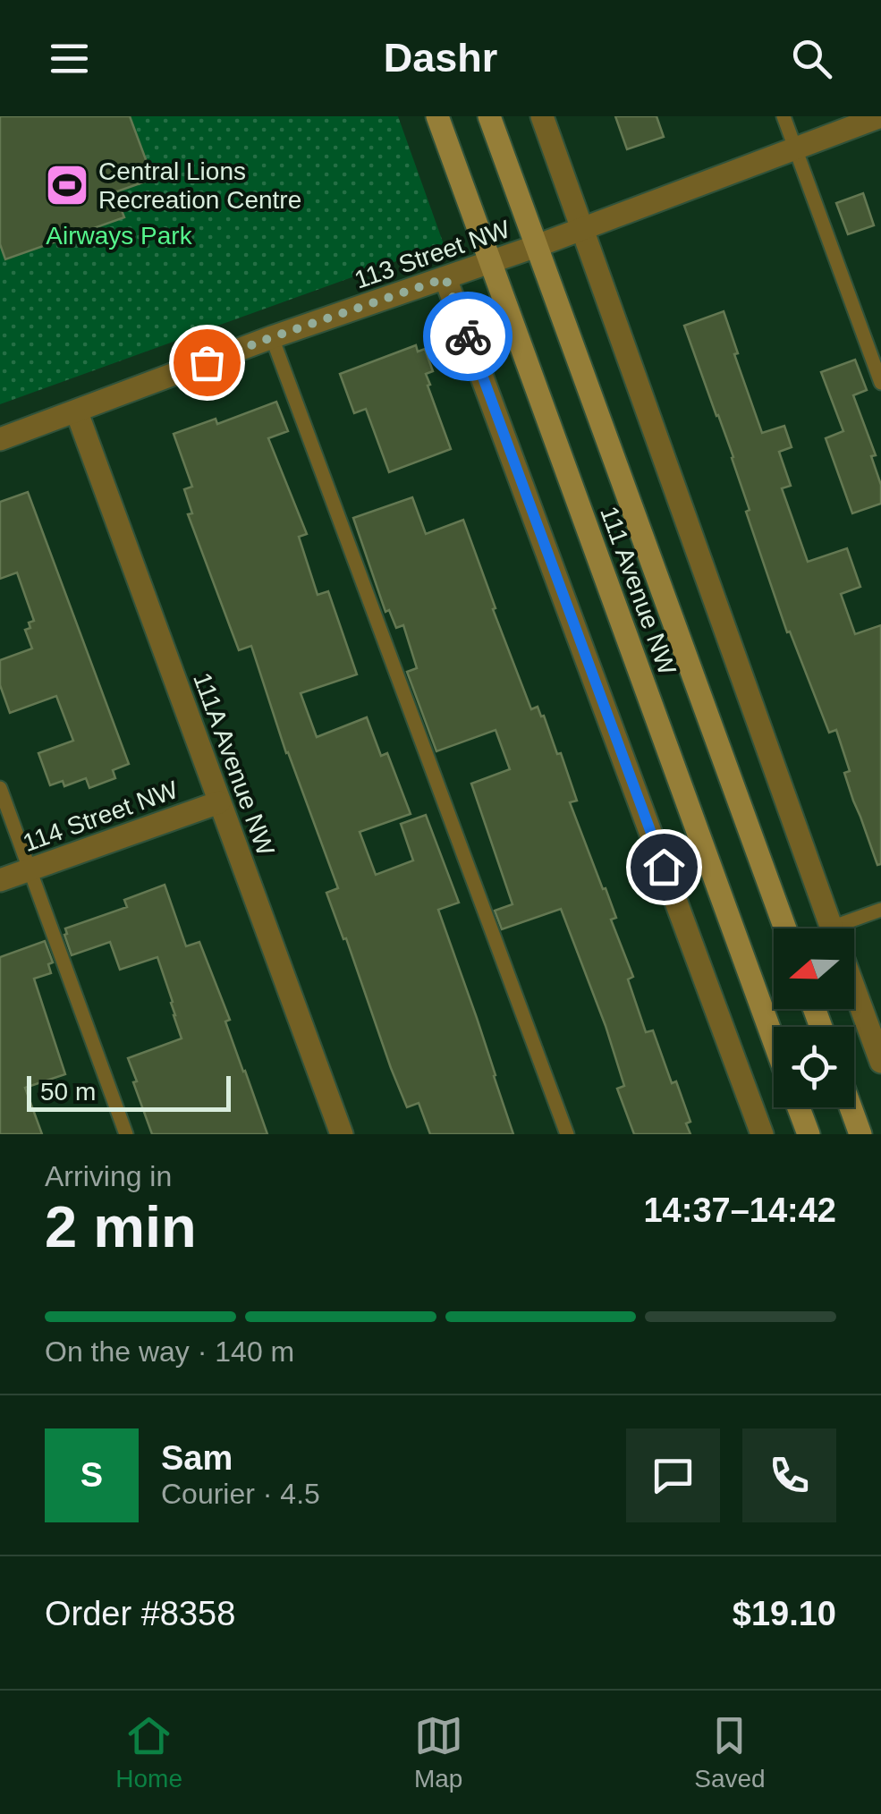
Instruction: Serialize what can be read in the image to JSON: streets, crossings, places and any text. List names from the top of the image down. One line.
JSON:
{"streets":{"main road":["111 Avenue NW"],"street":["113 Street NW","111A Avenue NW","114 Street NW"]},"crossings":[["113 Street NW","111 Avenue NW"],["113 Street NW","111A Avenue NW"],["111A Avenue NW","114 Street NW"]],"parks":["Airways Park"],"places":{"sports":["Central Lions Recreation Centre"]},"scale_bar":"50 m","north":"left","page":{"header":"Dashr","scale":"50 m","heading":["2 min","Arriving in","14:37–14:42"],"panel":["Sam","Courier · 4.5","Order #8358","$19.10"],"bar":"On the way · 140 m","round":"S","tabs":["Home","Map","Saved"]}}
